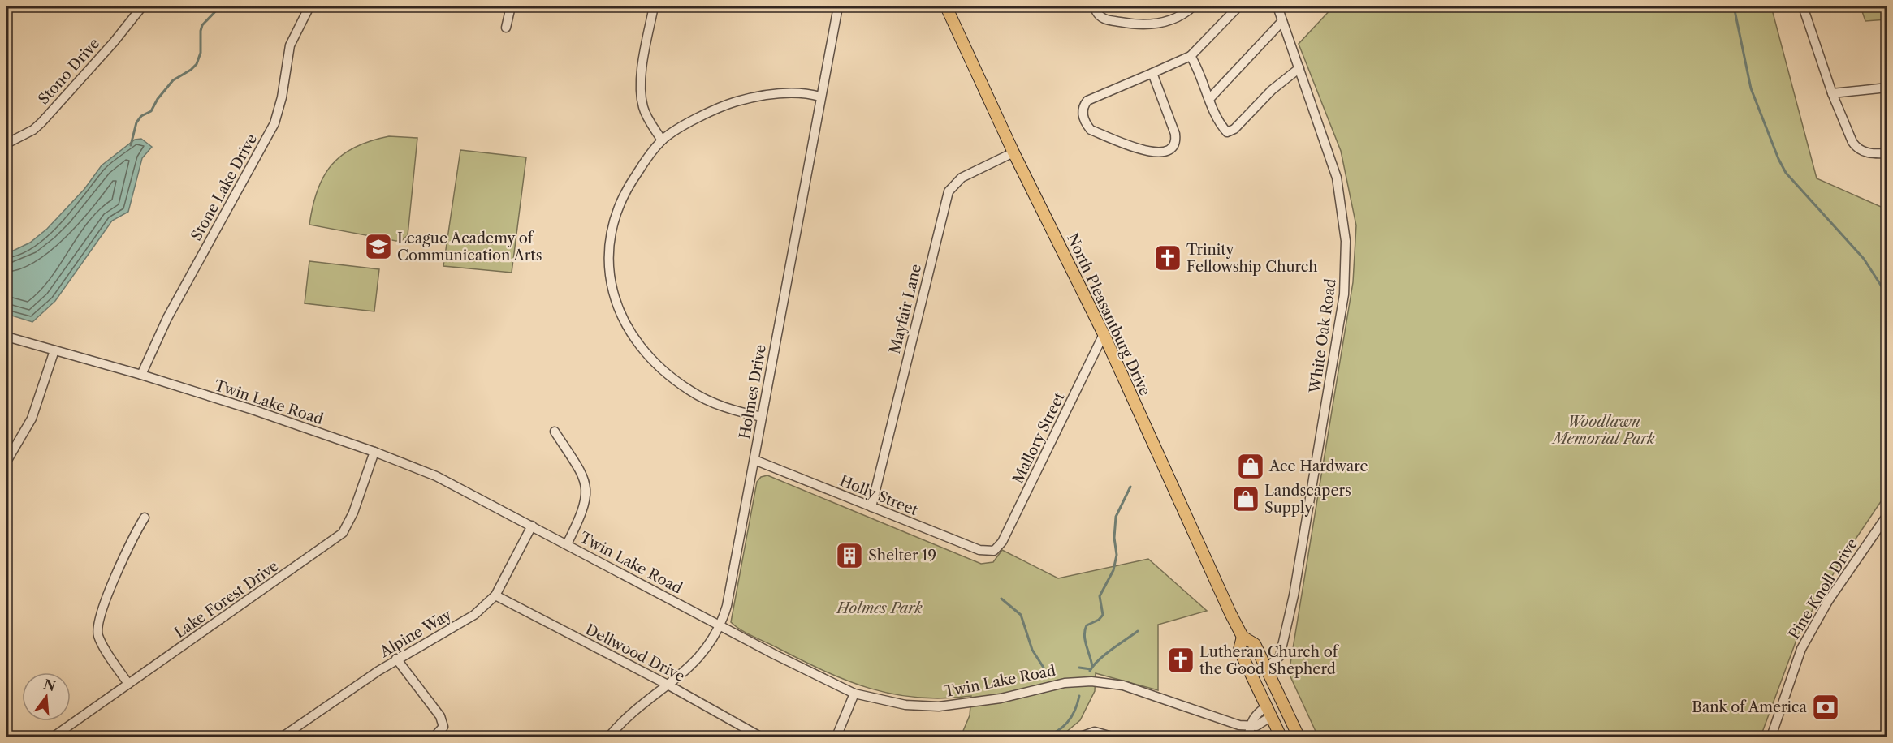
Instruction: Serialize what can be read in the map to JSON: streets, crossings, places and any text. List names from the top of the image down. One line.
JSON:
{"streets":{"main road":["North Pleasantburg Drive"],"street":["Stono Drive","Stone Lake Drive","Mayfair Lane","White Oak Road","Holmes Drive","Twin Lake Road","Mallory Street","Holly Street","Pine Knoll Drive","Lake Forest Drive","Alpine Way","Dellwood Drive"]},"crossings":[["Stone Lake Drive","Twin Lake Road"],["Mayfair Lane","North Pleasantburg Drive"],["Mayfair Lane","Holly Street"],["North Pleasantburg Drive","White Oak Road"],["North Pleasantburg Drive","Mallory Street"],["Holmes Drive","Twin Lake Road"],["Holmes Drive","Holly Street"],["Holmes Drive","Dellwood Drive"],["Twin Lake Road","Lake Forest Drive"],["Twin Lake Road","Alpine Way"],["Mallory Street","Holly Street"],["Alpine Way","Dellwood Drive"]],"parks":["Woodlawn Memorial Park","Holmes Park"],"places":{"school or university":["League Academy of Communication Arts"],"church":["Trinity Fellowship Church","Lutheran Church of the Good Shepherd"],"shop":["Ace Hardware","Landscapers Supply"],"building":["Shelter 19"],"bank":["Bank of America"]},"north":"top"}
